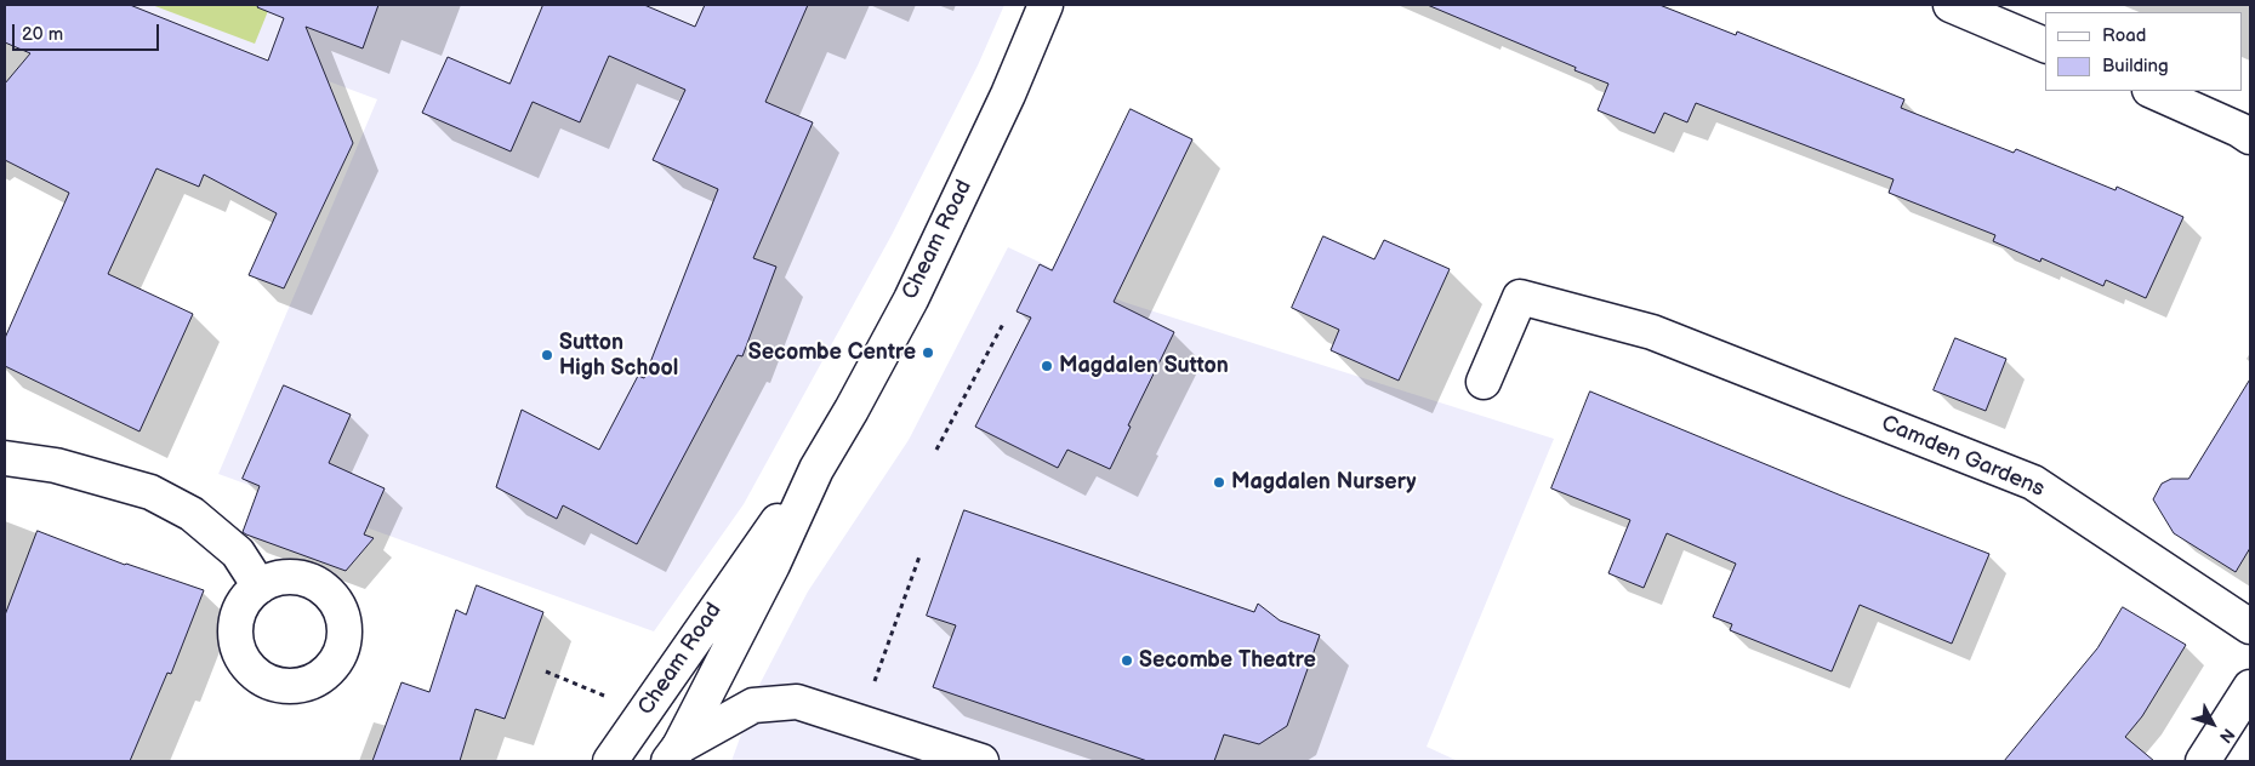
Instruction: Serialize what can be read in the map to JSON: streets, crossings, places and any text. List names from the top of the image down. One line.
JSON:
{"streets":{"main road":["Cheam Road","Camden Gardens"]},"places":["Secombe Centre","Sutton High School","Magdalen Sutton","Magdalen Nursery","Secombe Theatre"],"legend":["Road","Building"],"scale_bar":"20 m","north":"bottom right"}
